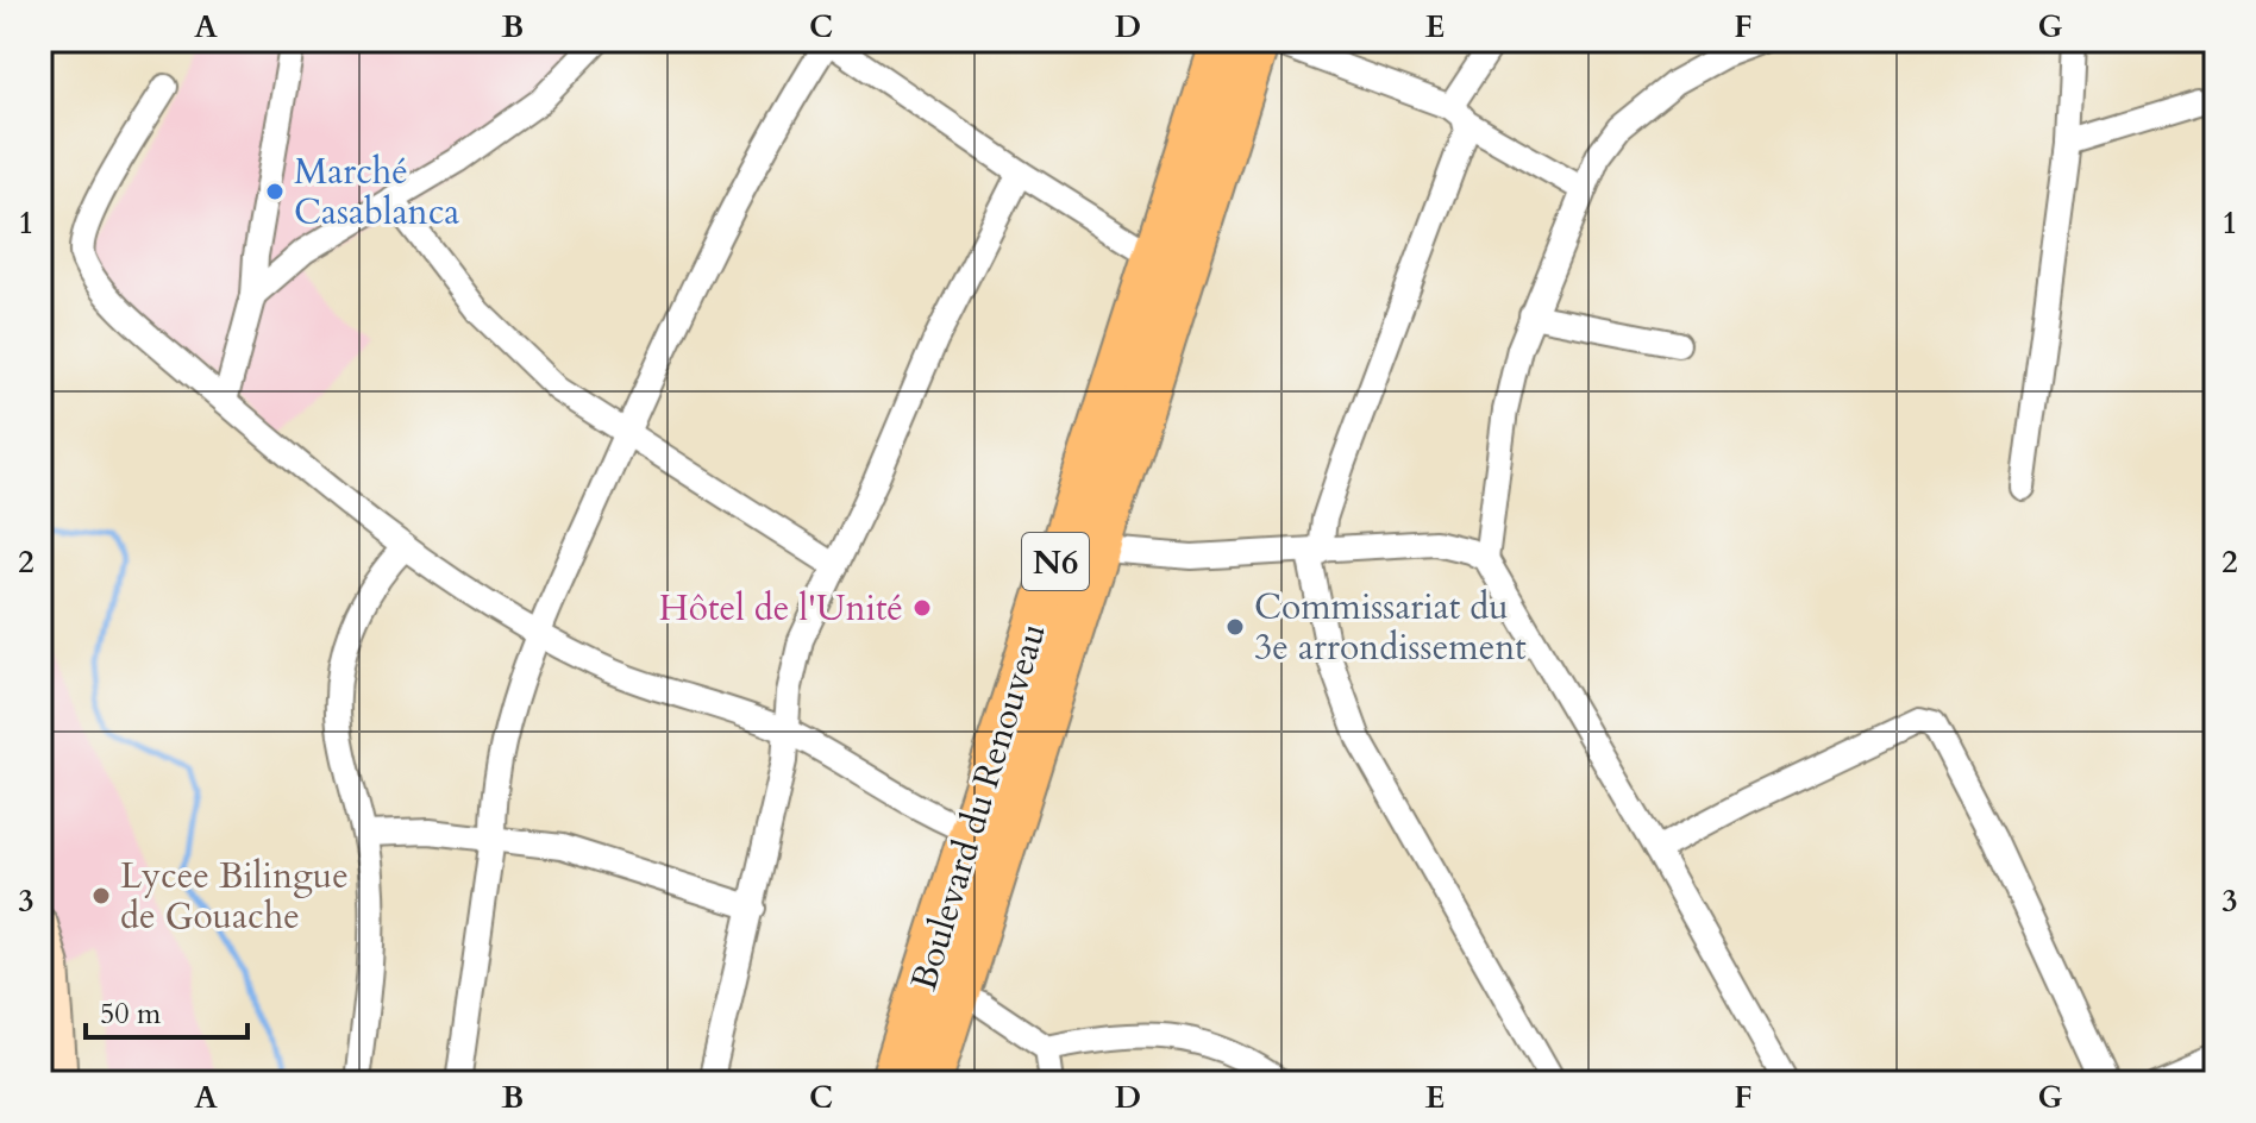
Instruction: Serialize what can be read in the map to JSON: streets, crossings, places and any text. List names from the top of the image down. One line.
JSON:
{"streets":{"highway":["N6","Boulevard du Renouveau"]},"places":["Marché Casablanca","Hôtel de l'Unité","Commissariat du 3e arrondissement","Lycee Bilingue de Gouache"],"scale_bar":"50 m","grid":{"columns":["A","B","C","D","E","F","G"],"rows":["1","2","3"]}}
